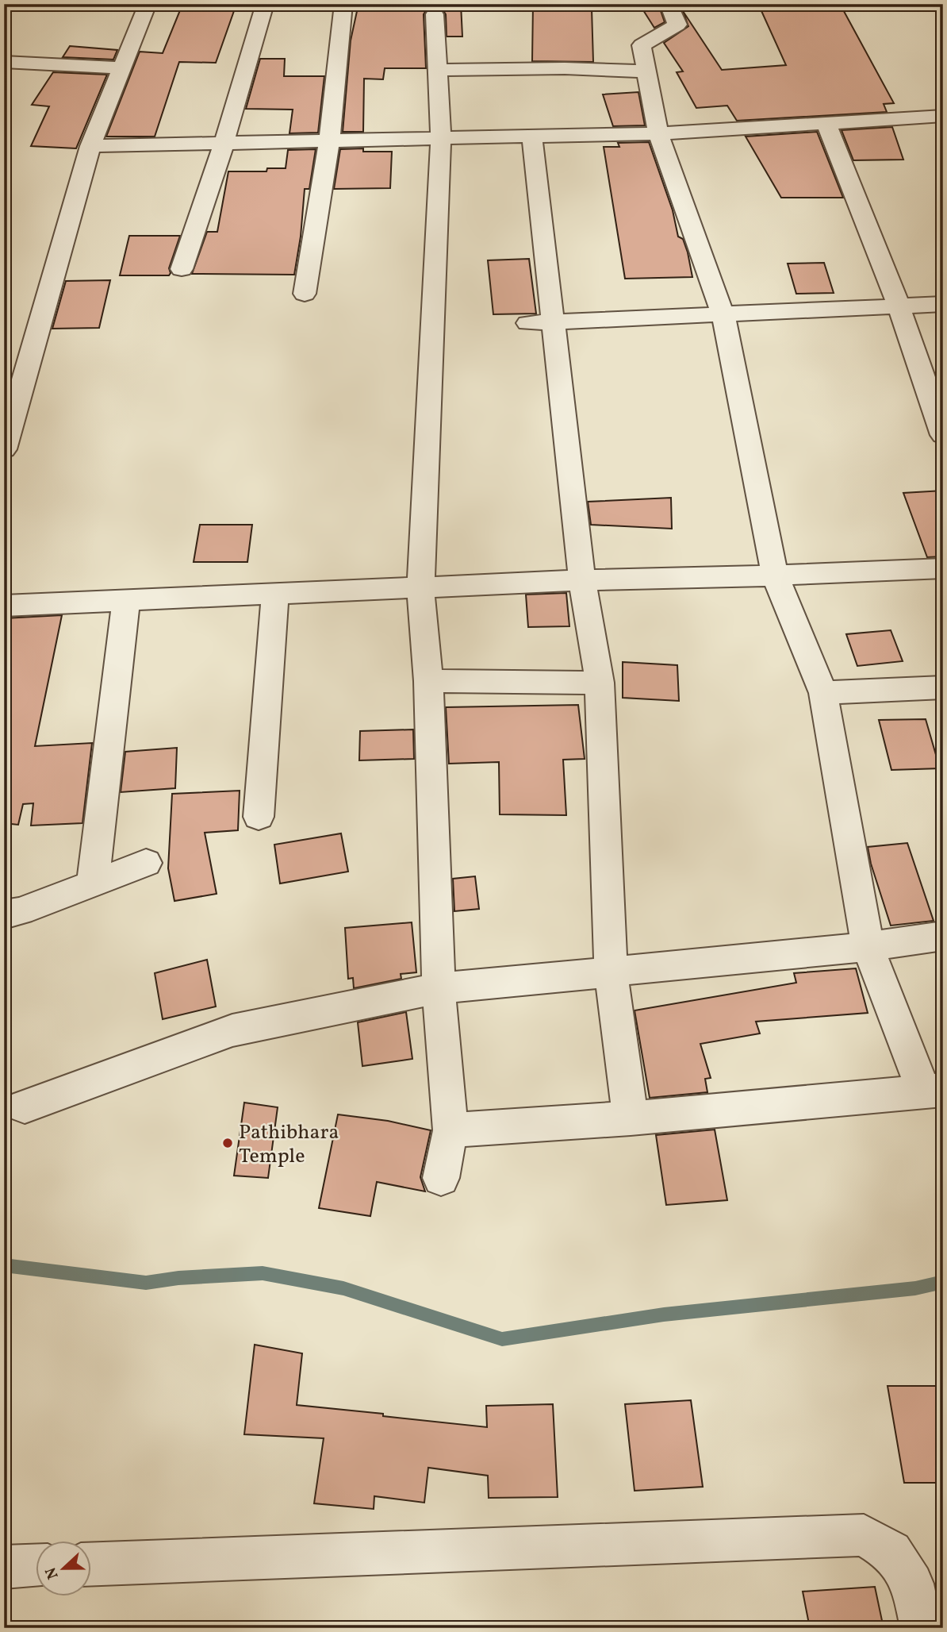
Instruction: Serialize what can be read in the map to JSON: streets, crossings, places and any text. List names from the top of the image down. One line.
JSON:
{"places":["Pathibhara Temple"],"north":"left"}
